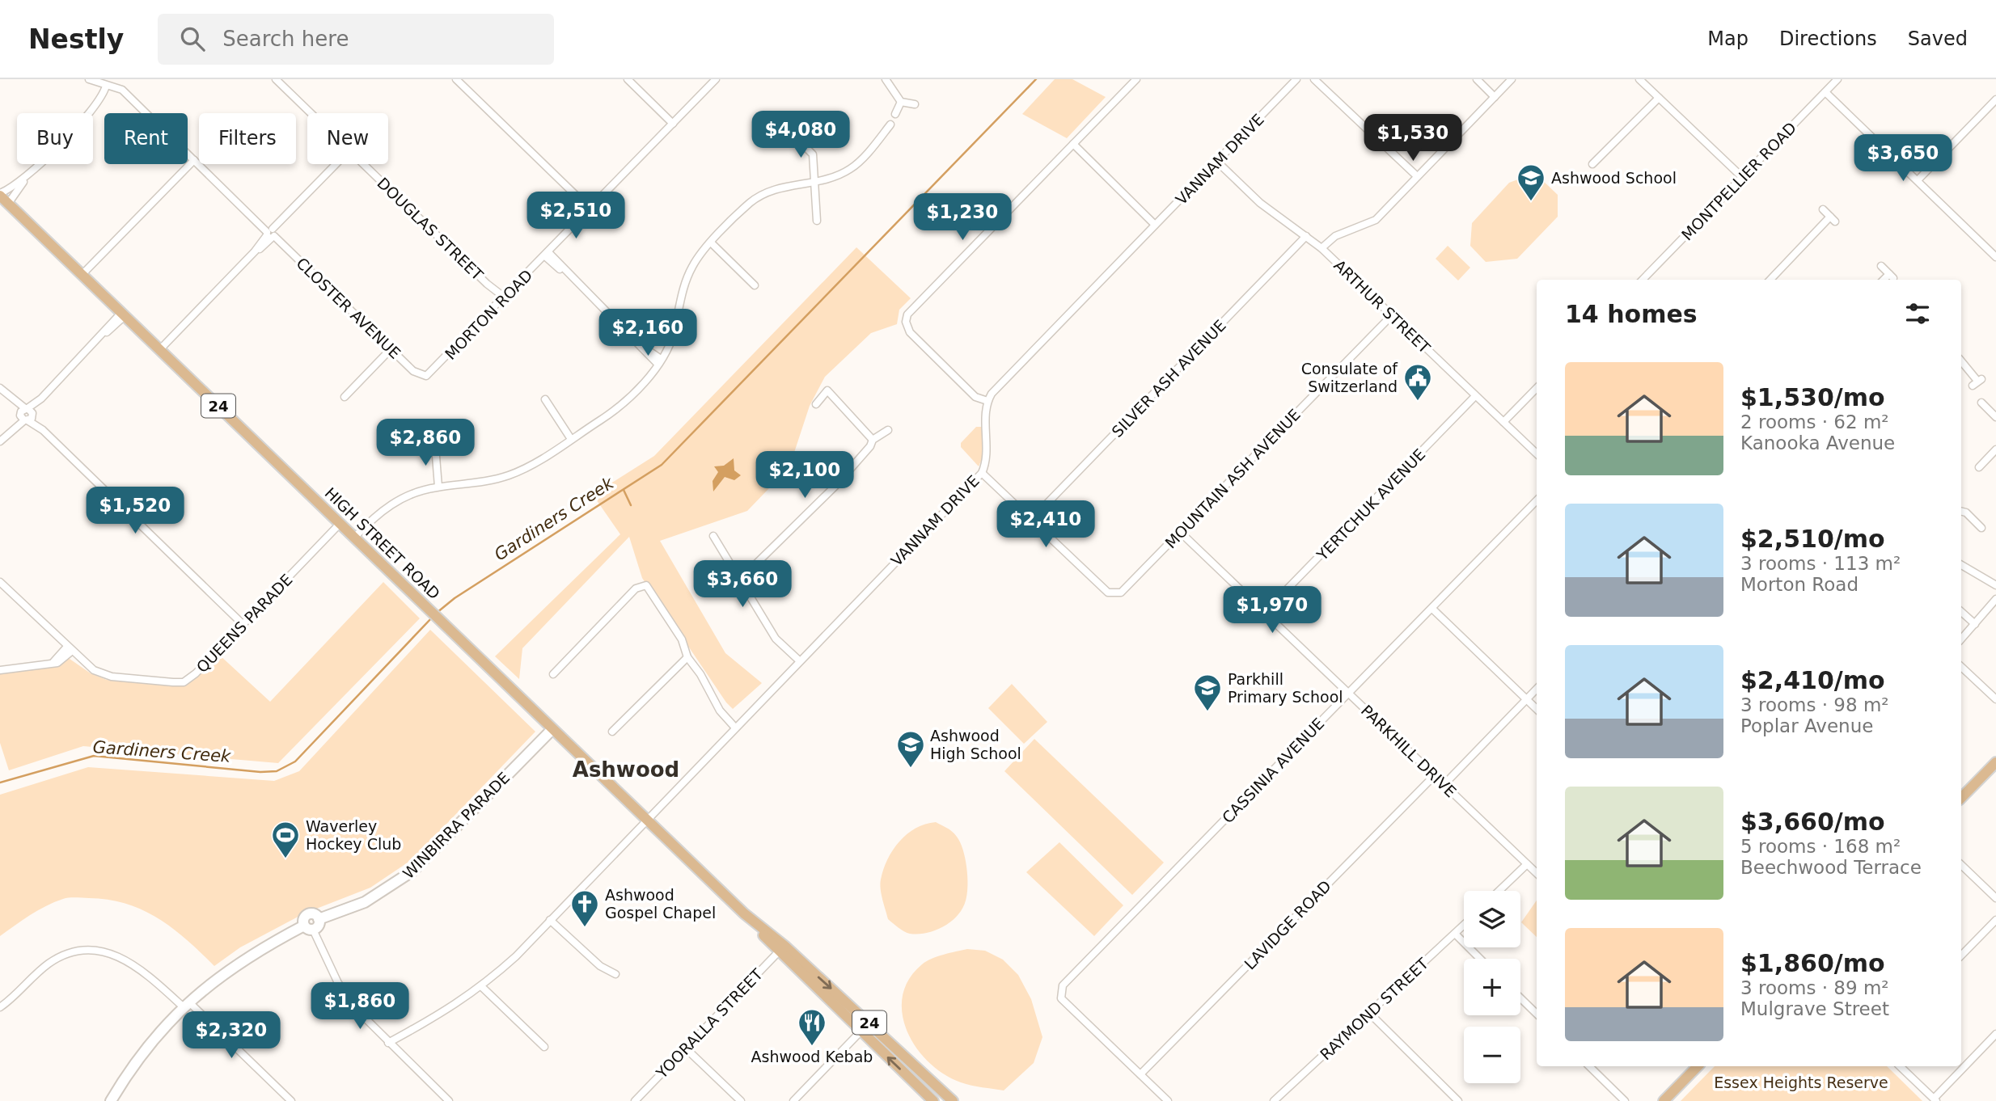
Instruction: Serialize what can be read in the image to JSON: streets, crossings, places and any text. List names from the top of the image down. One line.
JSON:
{"streets":{"main road":["24","HIGH STREET ROAD"],"street":["VANNAM DRIVE","MONTPELLIER ROAD","DOUGLAS STREET","ARTHUR STREET","CLOSTER AVENUE","MORTON ROAD","SILVER ASH AVENUE","MOUNTAIN ASH AVENUE","YERTCHUK AVENUE","QUEENS PARADE","PARKHILL DRIVE","CASSINIA AVENUE","WINBIRRA PARADE","LAVIDGE ROAD","RAYMOND STREET","YOORALLA STREET"]},"crossings":[["VANNAM DRIVE","ARTHUR STREET"],["VANNAM DRIVE","HIGH STREET ROAD"],["DOUGLAS STREET","MORTON ROAD"],["ARTHUR STREET","SILVER ASH AVENUE"],["ARTHUR STREET","MOUNTAIN ASH AVENUE"],["ARTHUR STREET","YERTCHUK AVENUE"],["CLOSTER AVENUE","MORTON ROAD"],["SILVER ASH AVENUE","MOUNTAIN ASH AVENUE"],["MOUNTAIN ASH AVENUE","PARKHILL DRIVE"],["YERTCHUK AVENUE","PARKHILL DRIVE"],["HIGH STREET ROAD","QUEENS PARADE"],["HIGH STREET ROAD","WINBIRRA PARADE"],["HIGH STREET ROAD","YOORALLA STREET"],["PARKHILL DRIVE","CASSINIA AVENUE"],["PARKHILL DRIVE","LAVIDGE ROAD"],["CASSINIA AVENUE","LAVIDGE ROAD"]],"districts":["Ashwood"],"water":["Gardiners Creek"],"parks":["Essex Heights Reserve"],"places":{"school or university":["Ashwood School","Parkhill Primary School","Ashwood High School"],"public building":["Consulate of Switzerland"],"sports":["Waverley Hockey Club"],"church":["Ashwood Gospel Chapel"],"restaurant":["Ashwood Kebab"]},"page":{"header":"Nestly","search":"Search here","nav":["Map","Directions","Saved"],"price":["$4,080","$1,530","$3,650","$2,510","$1,230","$2,160","$2,860","$2,100","$1,520","$2,410","$3,660","$1,970","$1,860","$2,320"],"chip":["Buy","Rent","Filters","New"],"heading":"14 homes","list":[{"name":"$1,530/mo","note":"2 rooms · 62 m² · Kanooka Avenue"},{"name":"$2,510/mo","note":"3 rooms · 113 m² · Morton Road"},{"name":"$2,410/mo","note":"3 rooms · 98 m² · Poplar Avenue"},{"name":"$3,660/mo","note":"5 rooms · 168 m² · Beechwood Terrace"},{"name":"$1,860/mo","note":"3 rooms · 89 m² · Mulgrave Street"}],"map_buttons":["+","−"]}}
